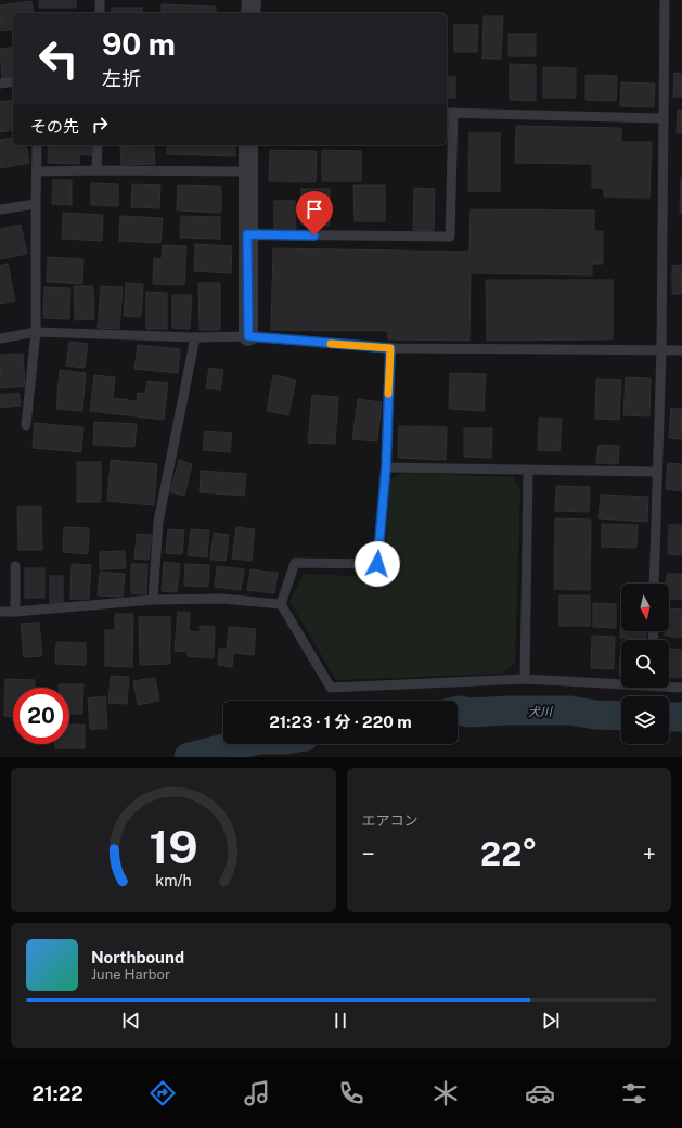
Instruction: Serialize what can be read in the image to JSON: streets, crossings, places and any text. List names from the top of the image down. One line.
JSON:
{"water":["犬川"],"north":"bottom","page":{"turn":["90 m","左折"],"then":"その先","limit":"20","trip":"21:23 · 1 分 · 220 m","tile":"エアコン","heat":["−","22°","+"],"song":["Northbound","June Harbor"],"tabs":"21:22","gauge":["19","km/h"]}}
